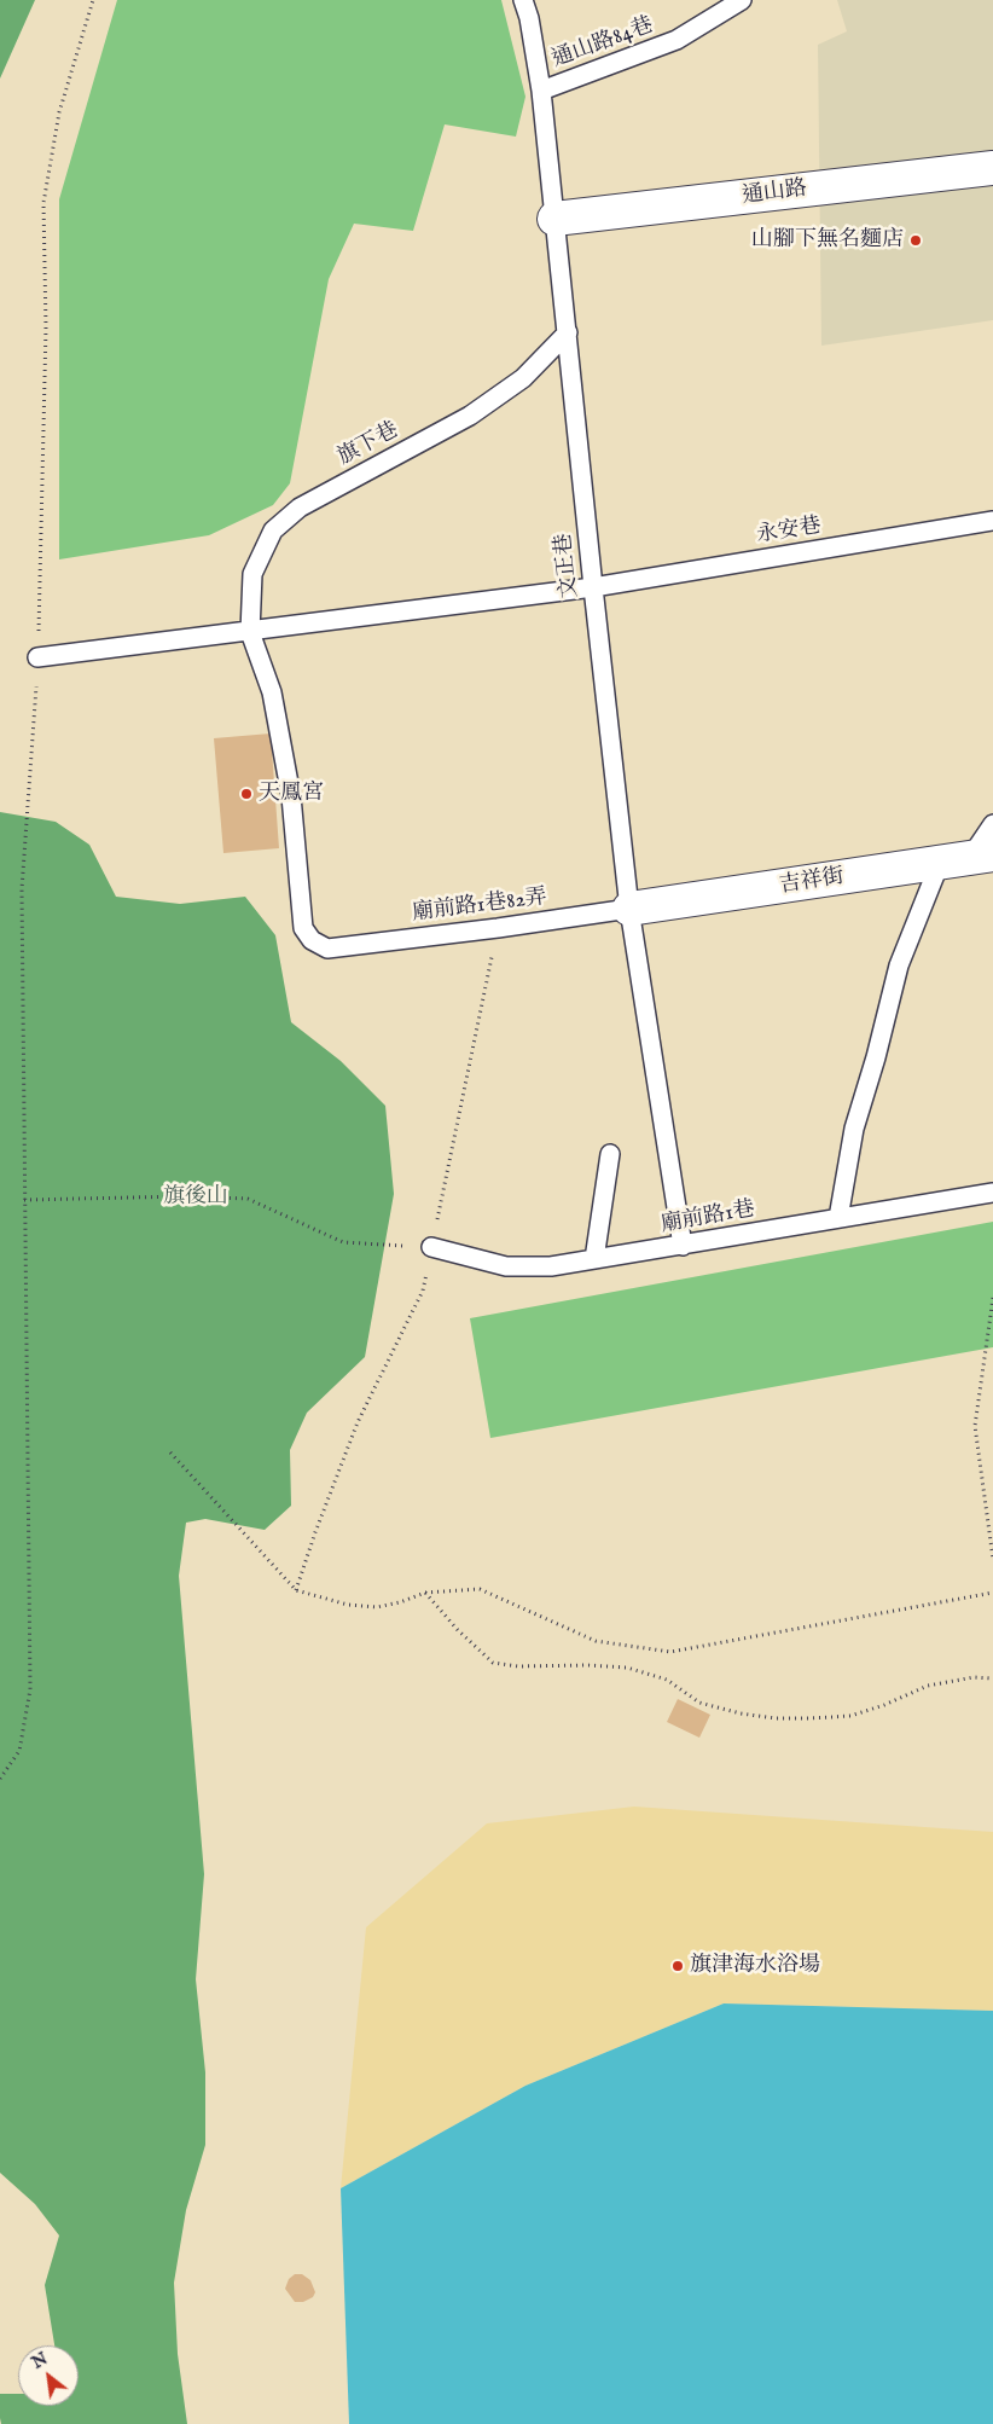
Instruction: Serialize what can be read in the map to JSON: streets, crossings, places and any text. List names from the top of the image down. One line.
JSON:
{"streets":{"street":["通山路","吉祥街"],"lane":["通山路84巷","旗下巷","永安巷","文正巷","廟前路1巷82弄","廟前路1巷"]},"crossings":[["通山路84巷","通山路"],["通山路84巷","文正巷"],["通山路","文正巷"],["旗下巷","文正巷"],["旗下巷","廟前路1巷82弄"],["永安巷","文正巷"],["文正巷","吉祥街"],["文正巷","廟前路1巷82弄"],["吉祥街","廟前路1巷82弄"]],"parks":["旗後山"],"places":["山腳下無名麵店","天鳳宮","旗津海水浴場"],"north":"top left"}
